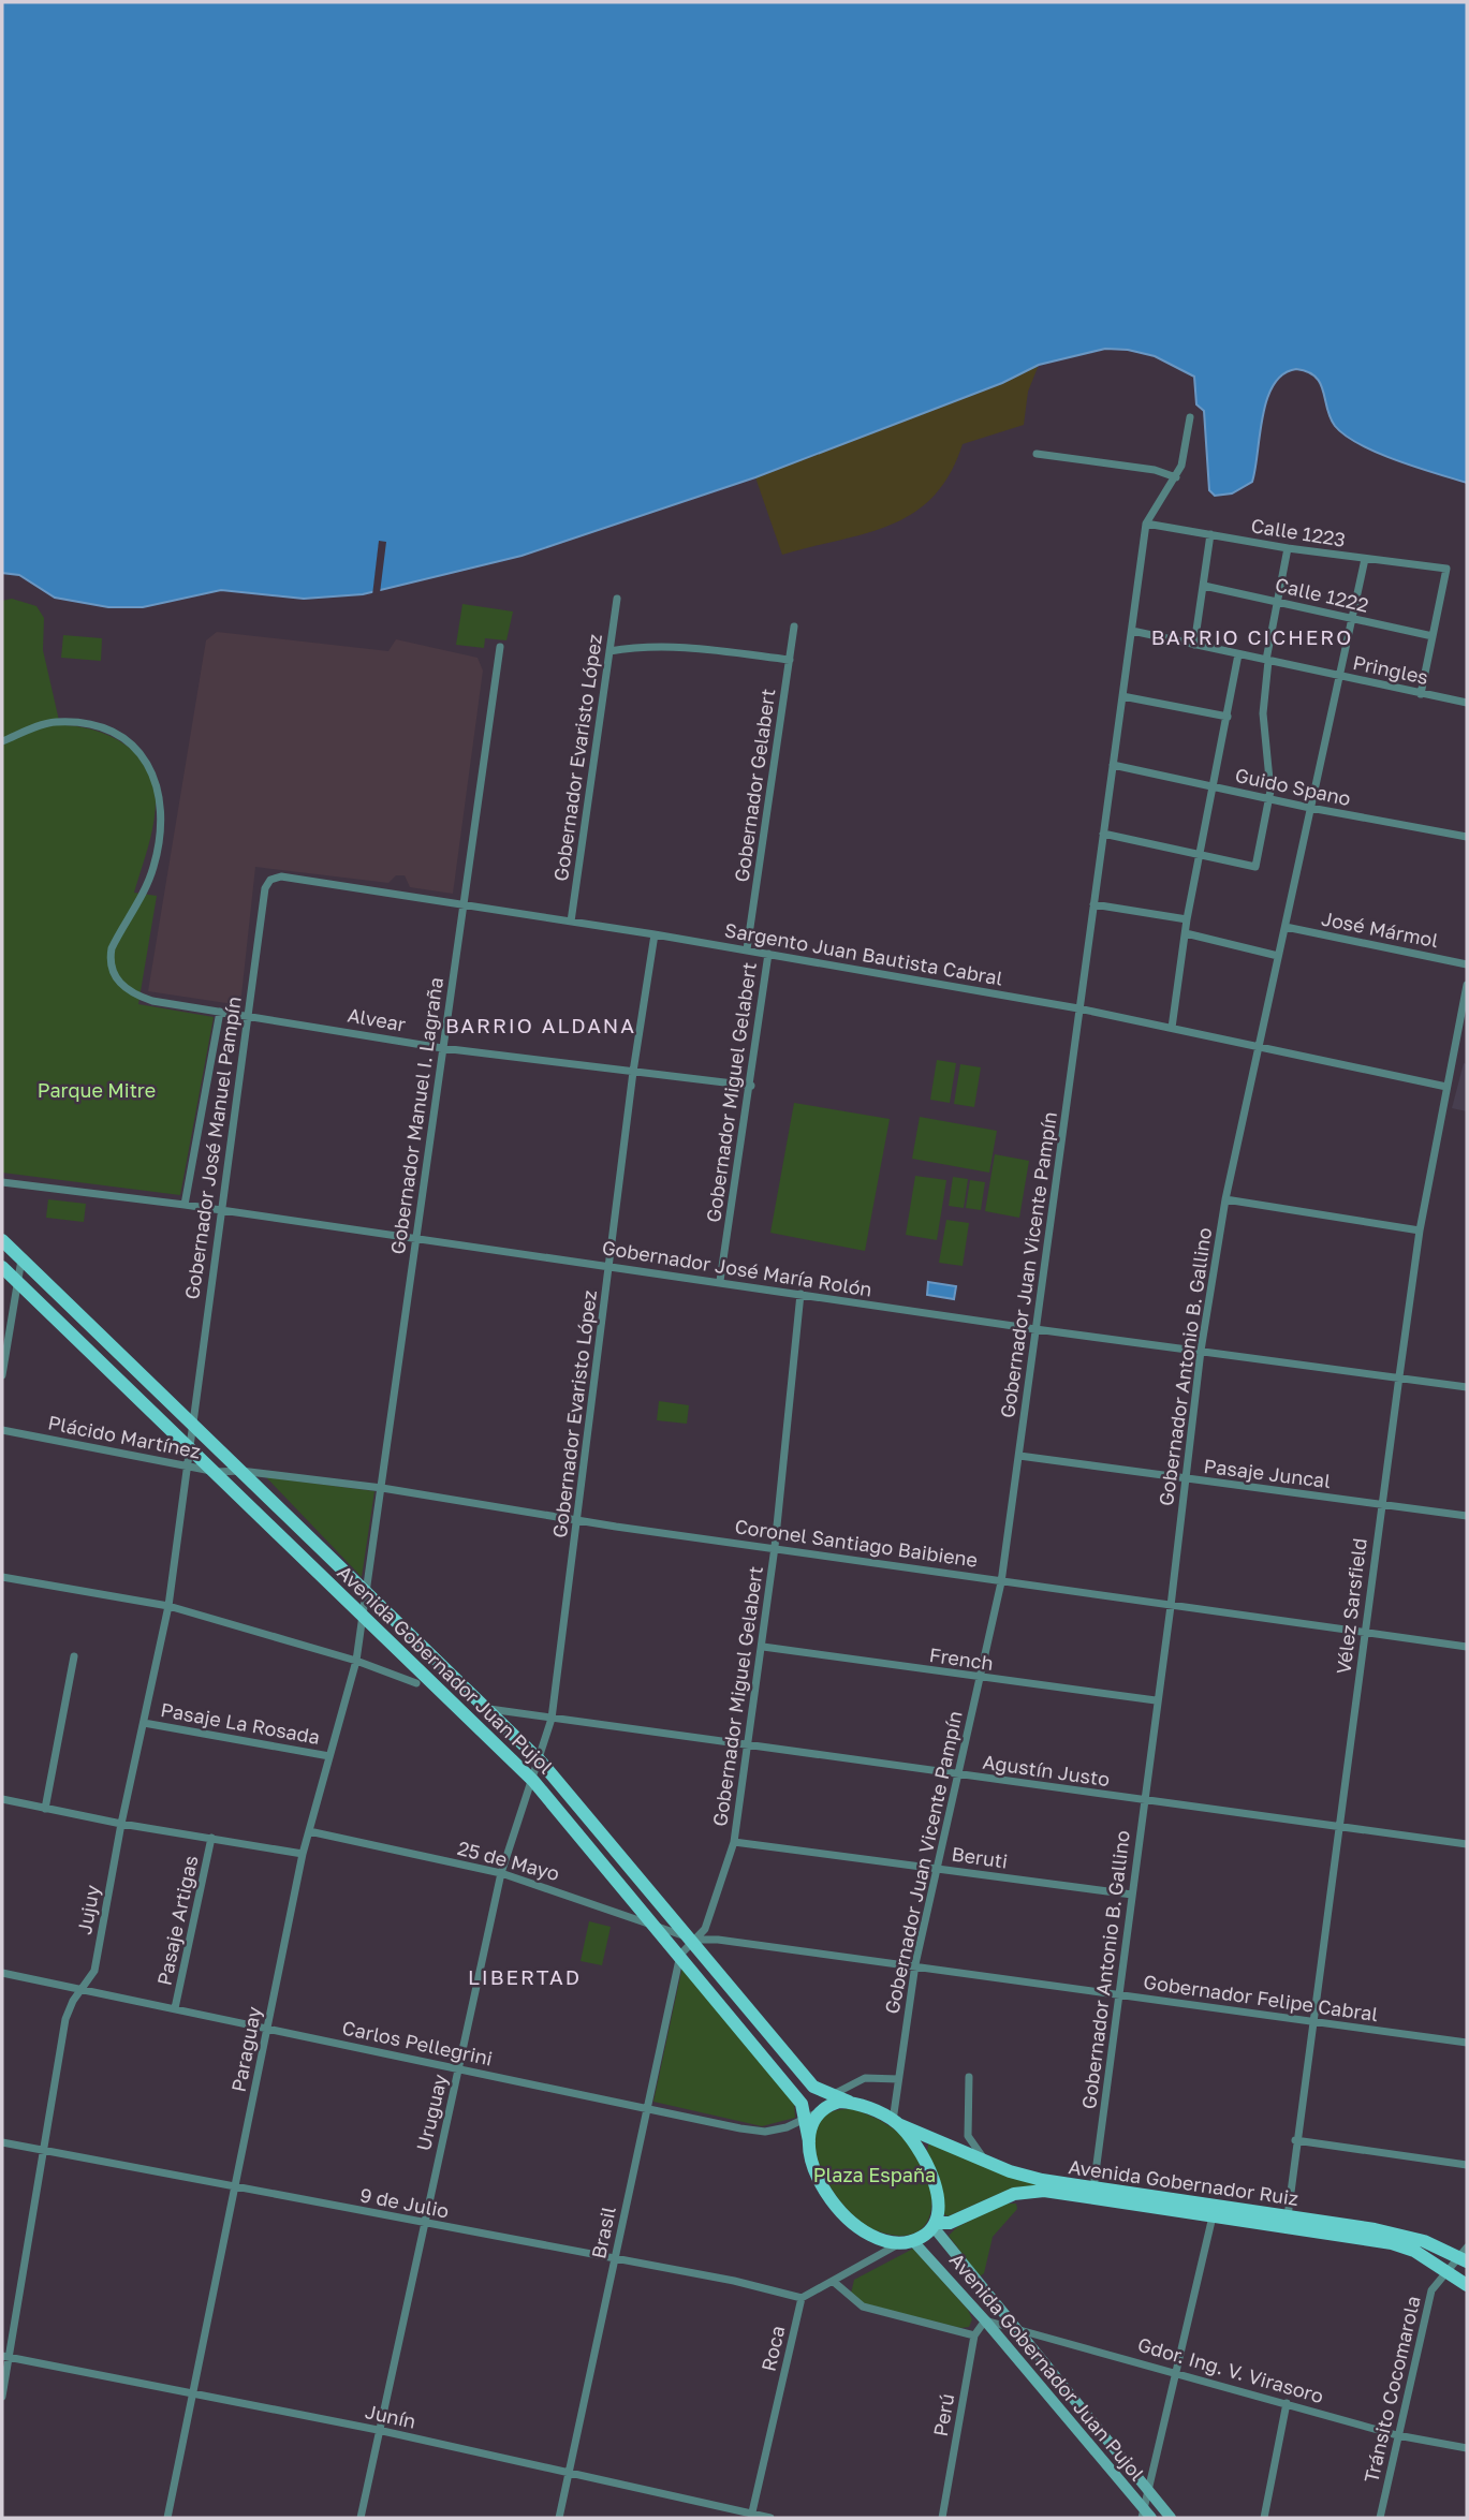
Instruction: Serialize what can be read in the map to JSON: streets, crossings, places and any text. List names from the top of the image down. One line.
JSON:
{"streets":{"main road":["Avenida Gobernador Juan Pujol","Avenida Gobernador Ruiz"],"street":["Calle 1223","Calle 1222","Pringles","Gobernador Evaristo López","Gobernador Gelabert","Guido Spano","José Mármol","Sargento Juan Bautista Cabral","Alvear","Gobernador Miguel Gelabert","Gobernador Manuel I. Lagraña","Gobernador José Manuel Pampín","Gobernador Juan Vicente Pampín","Gobernador José María Rolón","Gobernador Antonio B. Gallino","Plácido Martínez","Pasaje Juncal","Coronel Santiago Baibiene","Vélez Sarsfield","French","Pasaje La Rosada","Agustín Justo","Beruti","25 de Mayo","Jujuy","Pasaje Artigas","Gobernador Felipe Cabral","Carlos Pellegrini","Paraguay","Uruguay","9 de Julio","Brasil","Roca","Gdor. Ing. V. Virasoro","Tránsito Cocomarola","Perú","Junín"]},"crossings":[["Calle 1223","Calle 1222"],["Calle 1223","Gobernador Juan Vicente Pampín"],["Calle 1223","Gobernador Antonio B. Gallino"],["Calle 1222","Gobernador Antonio B. Gallino"],["Pringles","Gobernador Juan Vicente Pampín"],["Pringles","Gobernador Antonio B. Gallino"],["Gobernador Evaristo López","Sargento Juan Bautista Cabral"],["Gobernador Evaristo López","Alvear"],["Gobernador Evaristo López","Gobernador José María Rolón"],["Gobernador Evaristo López","Coronel Santiago Baibiene"],["Gobernador Evaristo López","Agustín Justo"],["Gobernador Evaristo López","Uruguay"],["Gobernador Gelabert","Sargento Juan Bautista Cabral"],["Guido Spano","Gobernador Juan Vicente Pampín"],["Guido Spano","Gobernador Antonio B. Gallino"],["José Mármol","Gobernador Antonio B. Gallino"],["Sargento Juan Bautista Cabral","Gobernador Miguel Gelabert"],["Sargento Juan Bautista Cabral","Gobernador Manuel I. Lagraña"],["Sargento Juan Bautista Cabral","Gobernador José Manuel Pampín"],["Sargento Juan Bautista Cabral","Gobernador Juan Vicente Pampín"],["Sargento Juan Bautista Cabral","Gobernador Antonio B. Gallino"],["Sargento Juan Bautista Cabral","Vélez Sarsfield"],["Alvear","Gobernador Miguel Gelabert"],["Alvear","Gobernador Manuel I. Lagraña"],["Alvear","Gobernador José Manuel Pampín"],["Gobernador Miguel Gelabert","Gobernador José María Rolón"],["Gobernador Miguel Gelabert","Coronel Santiago Baibiene"],["Gobernador Miguel Gelabert","French"],["Gobernador Miguel Gelabert","Avenida Gobernador Juan Pujol"],["Gobernador Miguel Gelabert","Agustín Justo"],["Gobernador Miguel Gelabert","Beruti"],["Gobernador Miguel Gelabert","25 de Mayo"],["Gobernador Miguel Gelabert","Gobernador Felipe Cabral"],["Gobernador Miguel Gelabert","Brasil"],["Gobernador Manuel I. Lagraña","Gobernador José María Rolón"],["Gobernador Manuel I. Lagraña","Coronel Santiago Baibiene"],["Gobernador Manuel I. Lagraña","Avenida Gobernador Juan Pujol"],["Gobernador Manuel I. Lagraña","Paraguay"],["Gobernador José Manuel Pampín","Gobernador José María Rolón"],["Gobernador José Manuel Pampín","Avenida Gobernador Juan Pujol"],["Gobernador José Manuel Pampín","Jujuy"],["Gobernador Juan Vicente Pampín","Gobernador José María Rolón"],["Gobernador Juan Vicente Pampín","Pasaje Juncal"],["Gobernador Juan Vicente Pampín","Coronel Santiago Baibiene"],["Gobernador Juan Vicente Pampín","French"],["Gobernador Juan Vicente Pampín","Avenida Gobernador Juan Pujol"],["Gobernador Juan Vicente Pampín","Agustín Justo"],["Gobernador Juan Vicente Pampín","Beruti"],["Gobernador Juan Vicente Pampín","Gobernador Felipe Cabral"],["Gobernador Juan Vicente Pampín","Carlos Pellegrini"],["Gobernador Juan Vicente Pampín","Avenida Gobernador Ruiz"],["Gobernador José María Rolón","Gobernador Antonio B. Gallino"],["Gobernador José María Rolón","Vélez Sarsfield"],["Gobernador Antonio B. Gallino","Pasaje Juncal"],["Gobernador Antonio B. Gallino","Coronel Santiago Baibiene"],["Gobernador Antonio B. Gallino","French"],["Gobernador Antonio B. Gallino","Agustín Justo"],["Gobernador Antonio B. Gallino","Beruti"],["Gobernador Antonio B. Gallino","Gobernador Felipe Cabral"],["Gobernador Antonio B. Gallino","Avenida Gobernador Ruiz"],["Plácido Martínez","Coronel Santiago Baibiene"],["Plácido Martínez","Avenida Gobernador Juan Pujol"],["Plácido Martínez","Jujuy"],["Pasaje Juncal","Vélez Sarsfield"],["Coronel Santiago Baibiene","Vélez Sarsfield"],["Coronel Santiago Baibiene","Avenida Gobernador Juan Pujol"],["Vélez Sarsfield","Agustín Justo"],["Vélez Sarsfield","Gobernador Felipe Cabral"],["Vélez Sarsfield","Avenida Gobernador Ruiz"],["Avenida Gobernador Juan Pujol","Agustín Justo"],["Avenida Gobernador Juan Pujol","25 de Mayo"],["Avenida Gobernador Juan Pujol","Jujuy"],["Avenida Gobernador Juan Pujol","Gobernador Felipe Cabral"],["Avenida Gobernador Juan Pujol","Carlos Pellegrini"],["Avenida Gobernador Juan Pujol","Paraguay"],["Avenida Gobernador Juan Pujol","Uruguay"],["Avenida Gobernador Juan Pujol","Avenida Gobernador Ruiz"],["Avenida Gobernador Juan Pujol","Brasil"],["Avenida Gobernador Juan Pujol","Gdor. Ing. V. Virasoro"],["Avenida Gobernador Juan Pujol","Perú"],["Pasaje La Rosada","Jujuy"],["Pasaje La Rosada","Paraguay"],["Agustín Justo","Uruguay"],["25 de Mayo","Gobernador Felipe Cabral"],["25 de Mayo","Paraguay"],["25 de Mayo","Uruguay"],["Jujuy","Carlos Pellegrini"],["Jujuy","9 de Julio"],["Jujuy","Junín"],["Pasaje Artigas","Carlos Pellegrini"],["Carlos Pellegrini","Paraguay"],["Carlos Pellegrini","Uruguay"],["Carlos Pellegrini","Avenida Gobernador Ruiz"],["Carlos Pellegrini","Brasil"],["Paraguay","9 de Julio"],["Paraguay","Junín"],["Uruguay","9 de Julio"],["Uruguay","Junín"],["Avenida Gobernador Ruiz","Tránsito Cocomarola"],["9 de Julio","Brasil"],["9 de Julio","Roca"],["Brasil","Junín"],["Roca","Junín"],["Gdor. Ing. V. Virasoro","Tránsito Cocomarola"],["Gdor. Ing. V. Virasoro","Perú"]],"districts":["BARRIO CICHERO","BARRIO ALDANA","LIBERTAD"],"parks":["Parque Mitre","Plaza España"]}
